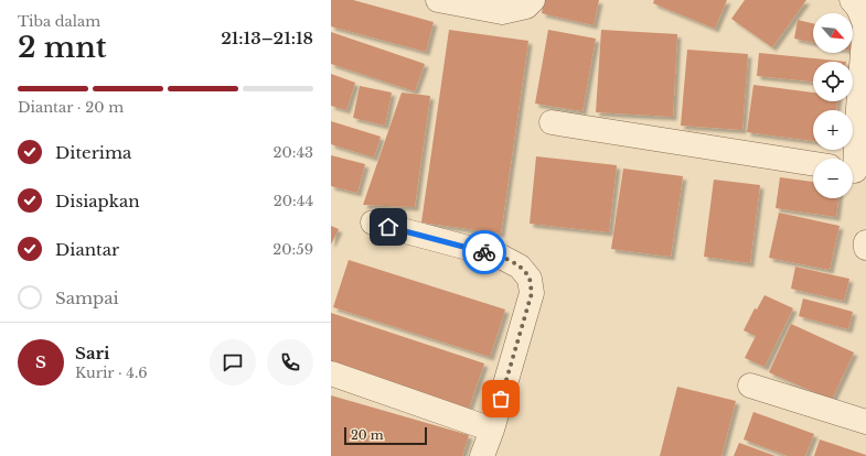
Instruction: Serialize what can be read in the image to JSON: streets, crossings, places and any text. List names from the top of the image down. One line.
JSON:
{"scale_bar":"20 m","north":"bottom right","page":{"heading":["2 mnt","Tiba dalam","21:13–21:18"],"panel":["Sari","Kurir · 4.6"],"map_buttons":["+","−"],"bar":"Diantar · 20 m","list":[["Diterima","20:43"],["Disiapkan","20:44"],["Diantar","20:59"],"Sampai"],"round":"S","scale":"20 m"}}
